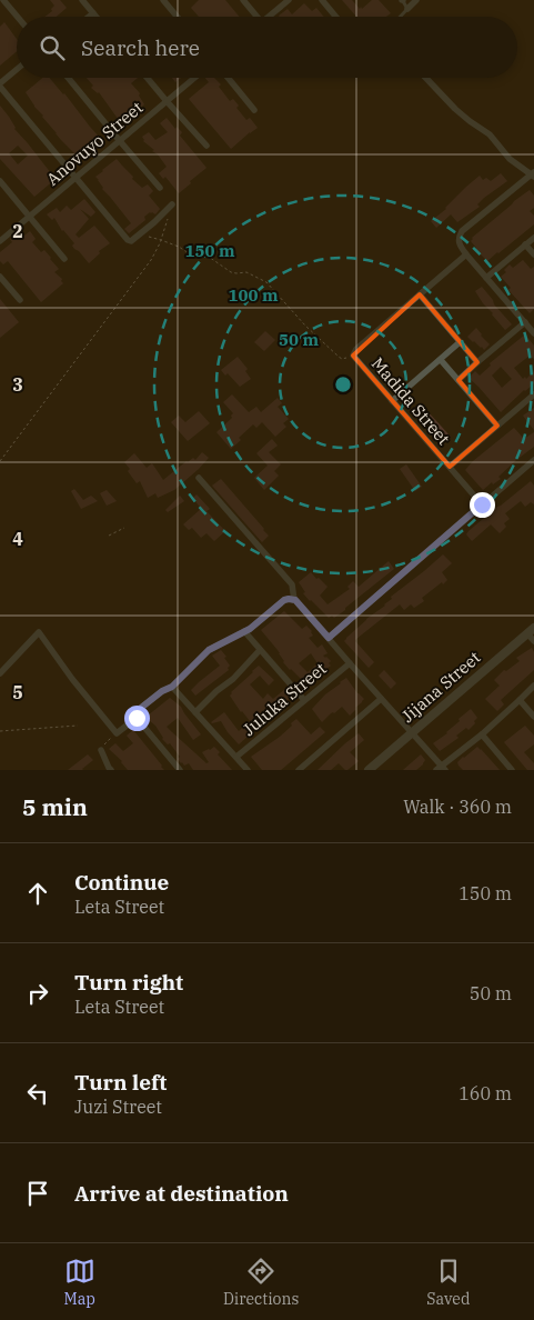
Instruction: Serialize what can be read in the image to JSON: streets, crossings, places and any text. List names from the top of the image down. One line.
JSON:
{"streets":{"street":["Anovuyo Street","Madida Street","Jijana Street","Juluka Street"]},"page":{"search":"Search here","heading":["5 min","Walk · 360 m"],"list":[["Continue","Leta Street","150 m"],["Turn right","Leta Street","50 m"],["Turn left","Juzi Street","160 m"],"Arrive at destination"],"nav":["Map","Directions","Saved"]},"grid":{"rows":["2","3","4","5"]},"rings":["150 m","100 m","50 m"]}
